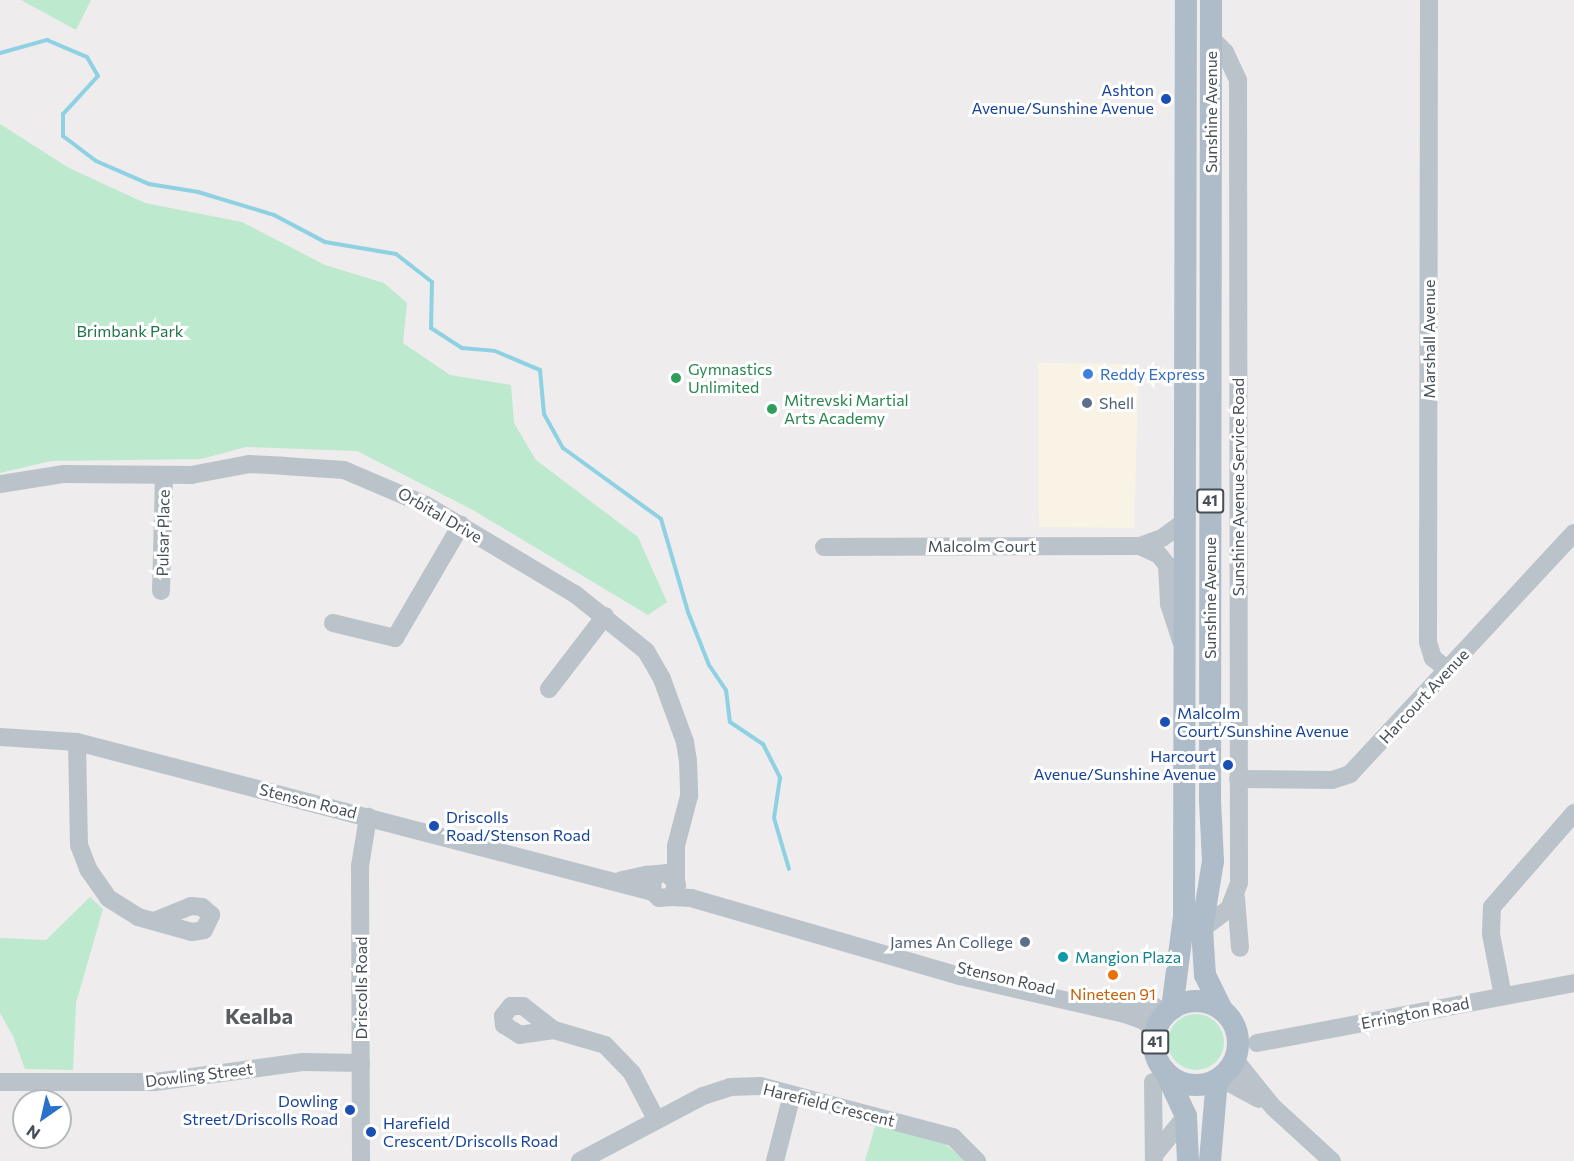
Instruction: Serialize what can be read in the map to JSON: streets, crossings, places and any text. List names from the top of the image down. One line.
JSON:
{"streets":{"main road":["Sunshine Avenue","41"],"street":["Marshall Avenue","Sunshine Avenue Service Road","Orbital Drive","Pulsar Place","Malcolm Court","Harcourt Avenue","Stenson Road","Driscolls Road","Errington Road","Dowling Street","Harefield Crescent"]},"crossings":[["Sunshine Avenue","Sunshine Avenue Service Road"],["Sunshine Avenue","41"],["Sunshine Avenue","Malcolm Court"],["Sunshine Avenue","Stenson Road"],["Marshall Avenue","Harcourt Avenue"],["Sunshine Avenue Service Road","Harcourt Avenue"],["41","Stenson Road"],["Orbital Drive","Pulsar Place"],["Orbital Drive","Stenson Road"],["Stenson Road","Driscolls Road"],["Driscolls Road","Dowling Street"]],"districts":["Kealba"],"parks":["Brimbank Park"],"places":["Ashton Avenue/Sunshine Avenue","Reddy Express","Gymnastics Unlimited","Shell","Mitrevski Martial Arts Academy","Malcolm Court/Sunshine Avenue","Harcourt Avenue/Sunshine Avenue","Driscolls Road/Stenson Road","James An College","Mangion Plaza","Nineteen 91","Dowling Street/Driscolls Road","Harefield Crescent/Driscolls Road"],"north":"bottom left"}
